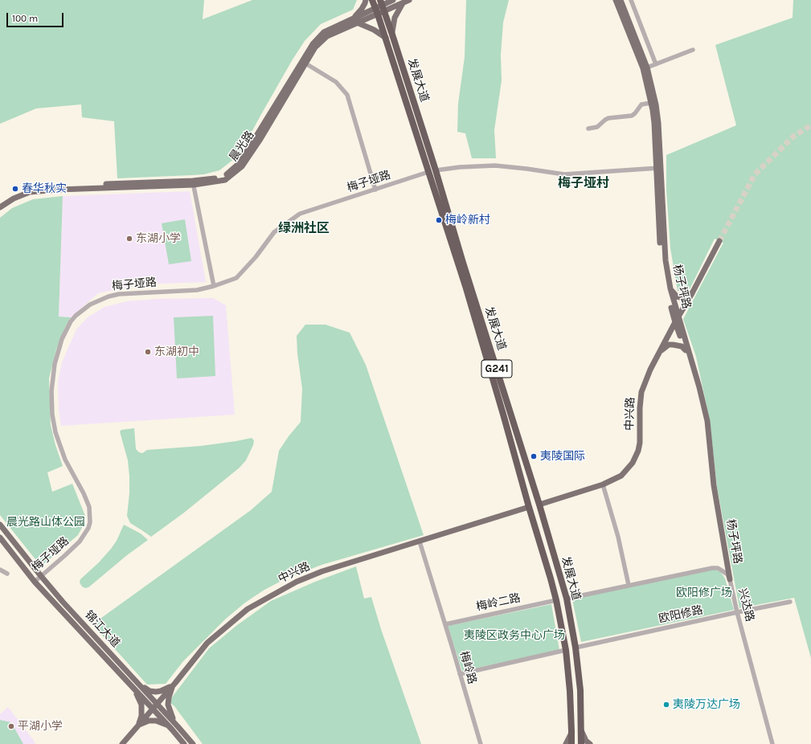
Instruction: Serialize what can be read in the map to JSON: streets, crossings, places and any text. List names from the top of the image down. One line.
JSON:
{"streets":{"highway":["发展大道","G241"],"main road":["晨光路","杨子坪路","中兴路","锦江大道"],"street":["梅子垭路","梅岭二路","兴达路","欧阳修路","梅岭路"]},"crossings":[["发展大道","晨光路"],["发展大道","梅子垭路"],["发展大道","中兴路"],["发展大道","梅岭二路"],["发展大道","欧阳修路"],["梅子垭路","锦江大道"],["杨子坪路","中兴路"],["杨子坪路","兴达路"],["中兴路","锦江大道"],["中兴路","梅岭路"],["梅岭二路","梅岭路"],["兴达路","欧阳修路"]],"districts":["梅子垭村","绿洲社区"],"parks":["晨光路山体公园","欧阳修广场","夷陵区政务中心广场"],"places":["春华秋实","梅岭新村","东湖小学","东湖初中","夷陵国际","夷陵万达广场","平湖小学"],"scale_bar":"100 m"}
